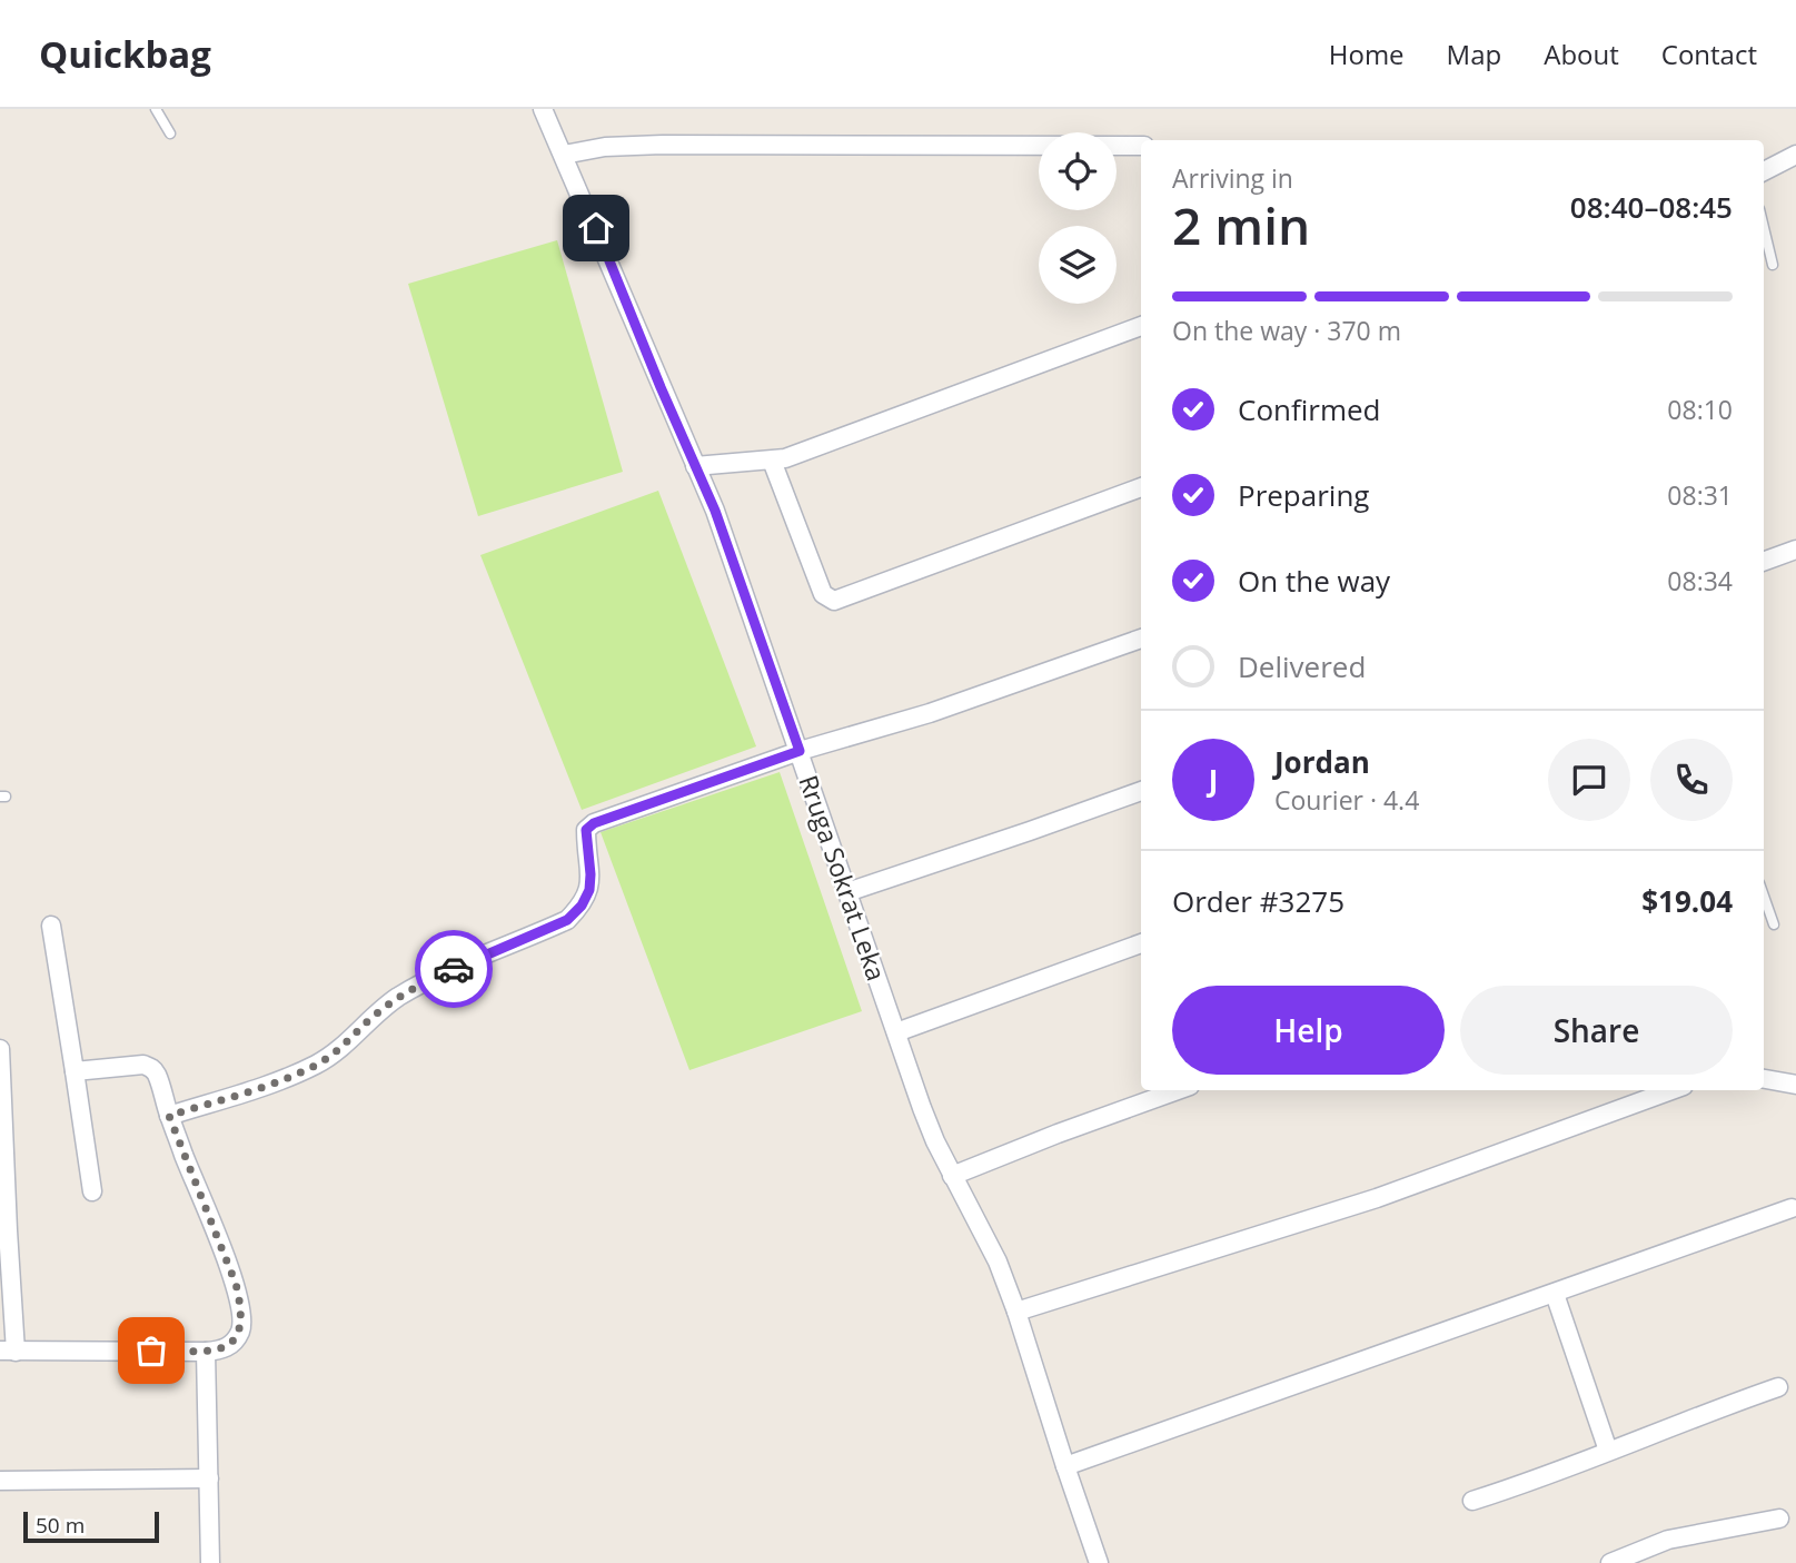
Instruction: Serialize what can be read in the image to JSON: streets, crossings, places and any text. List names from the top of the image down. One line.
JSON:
{"streets":{"street":["Rruga Sokrat Leka"]},"scale_bar":"50 m","page":{"header":"Quickbag","nav":["Home","Map","About","Contact"],"heading":["2 min","Arriving in","08:40–08:45"],"panel":["Jordan","Courier · 4.4","Order #3275","$19.04"],"bar":"On the way · 370 m","list":[["Confirmed","08:10"],["Preparing","08:31"],["On the way","08:34"],"Delivered"],"round":"J","buttons":["Help","Share"],"scale":"50 m"}}
